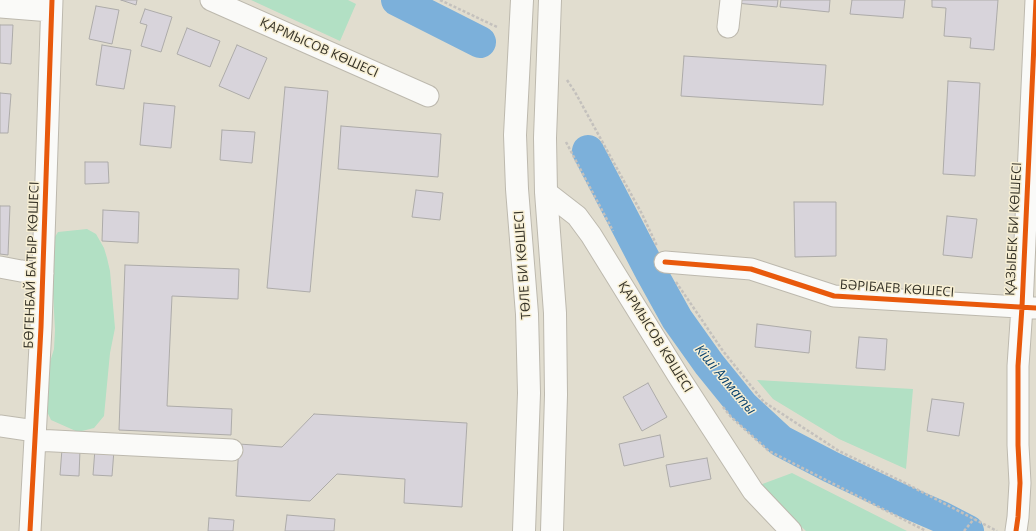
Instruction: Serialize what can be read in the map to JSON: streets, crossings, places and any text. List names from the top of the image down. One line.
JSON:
{"streets":{"main road":["ТӨЛЕ БИ КӨШЕСІ"],"street":["ҚАРМЫСОВ КӨШЕСІ","ҚАЗЫБЕК БИ КӨШЕСІ","БӨГЕНБАЙ БАТЫР КӨШЕСІ","БӘРІБАЕВ КӨШЕСІ"]},"crossings":[["ҚАЗЫБЕК БИ КӨШЕСІ","БӘРІБАЕВ КӨШЕСІ"]],"water":["Кіші Алматы"]}
